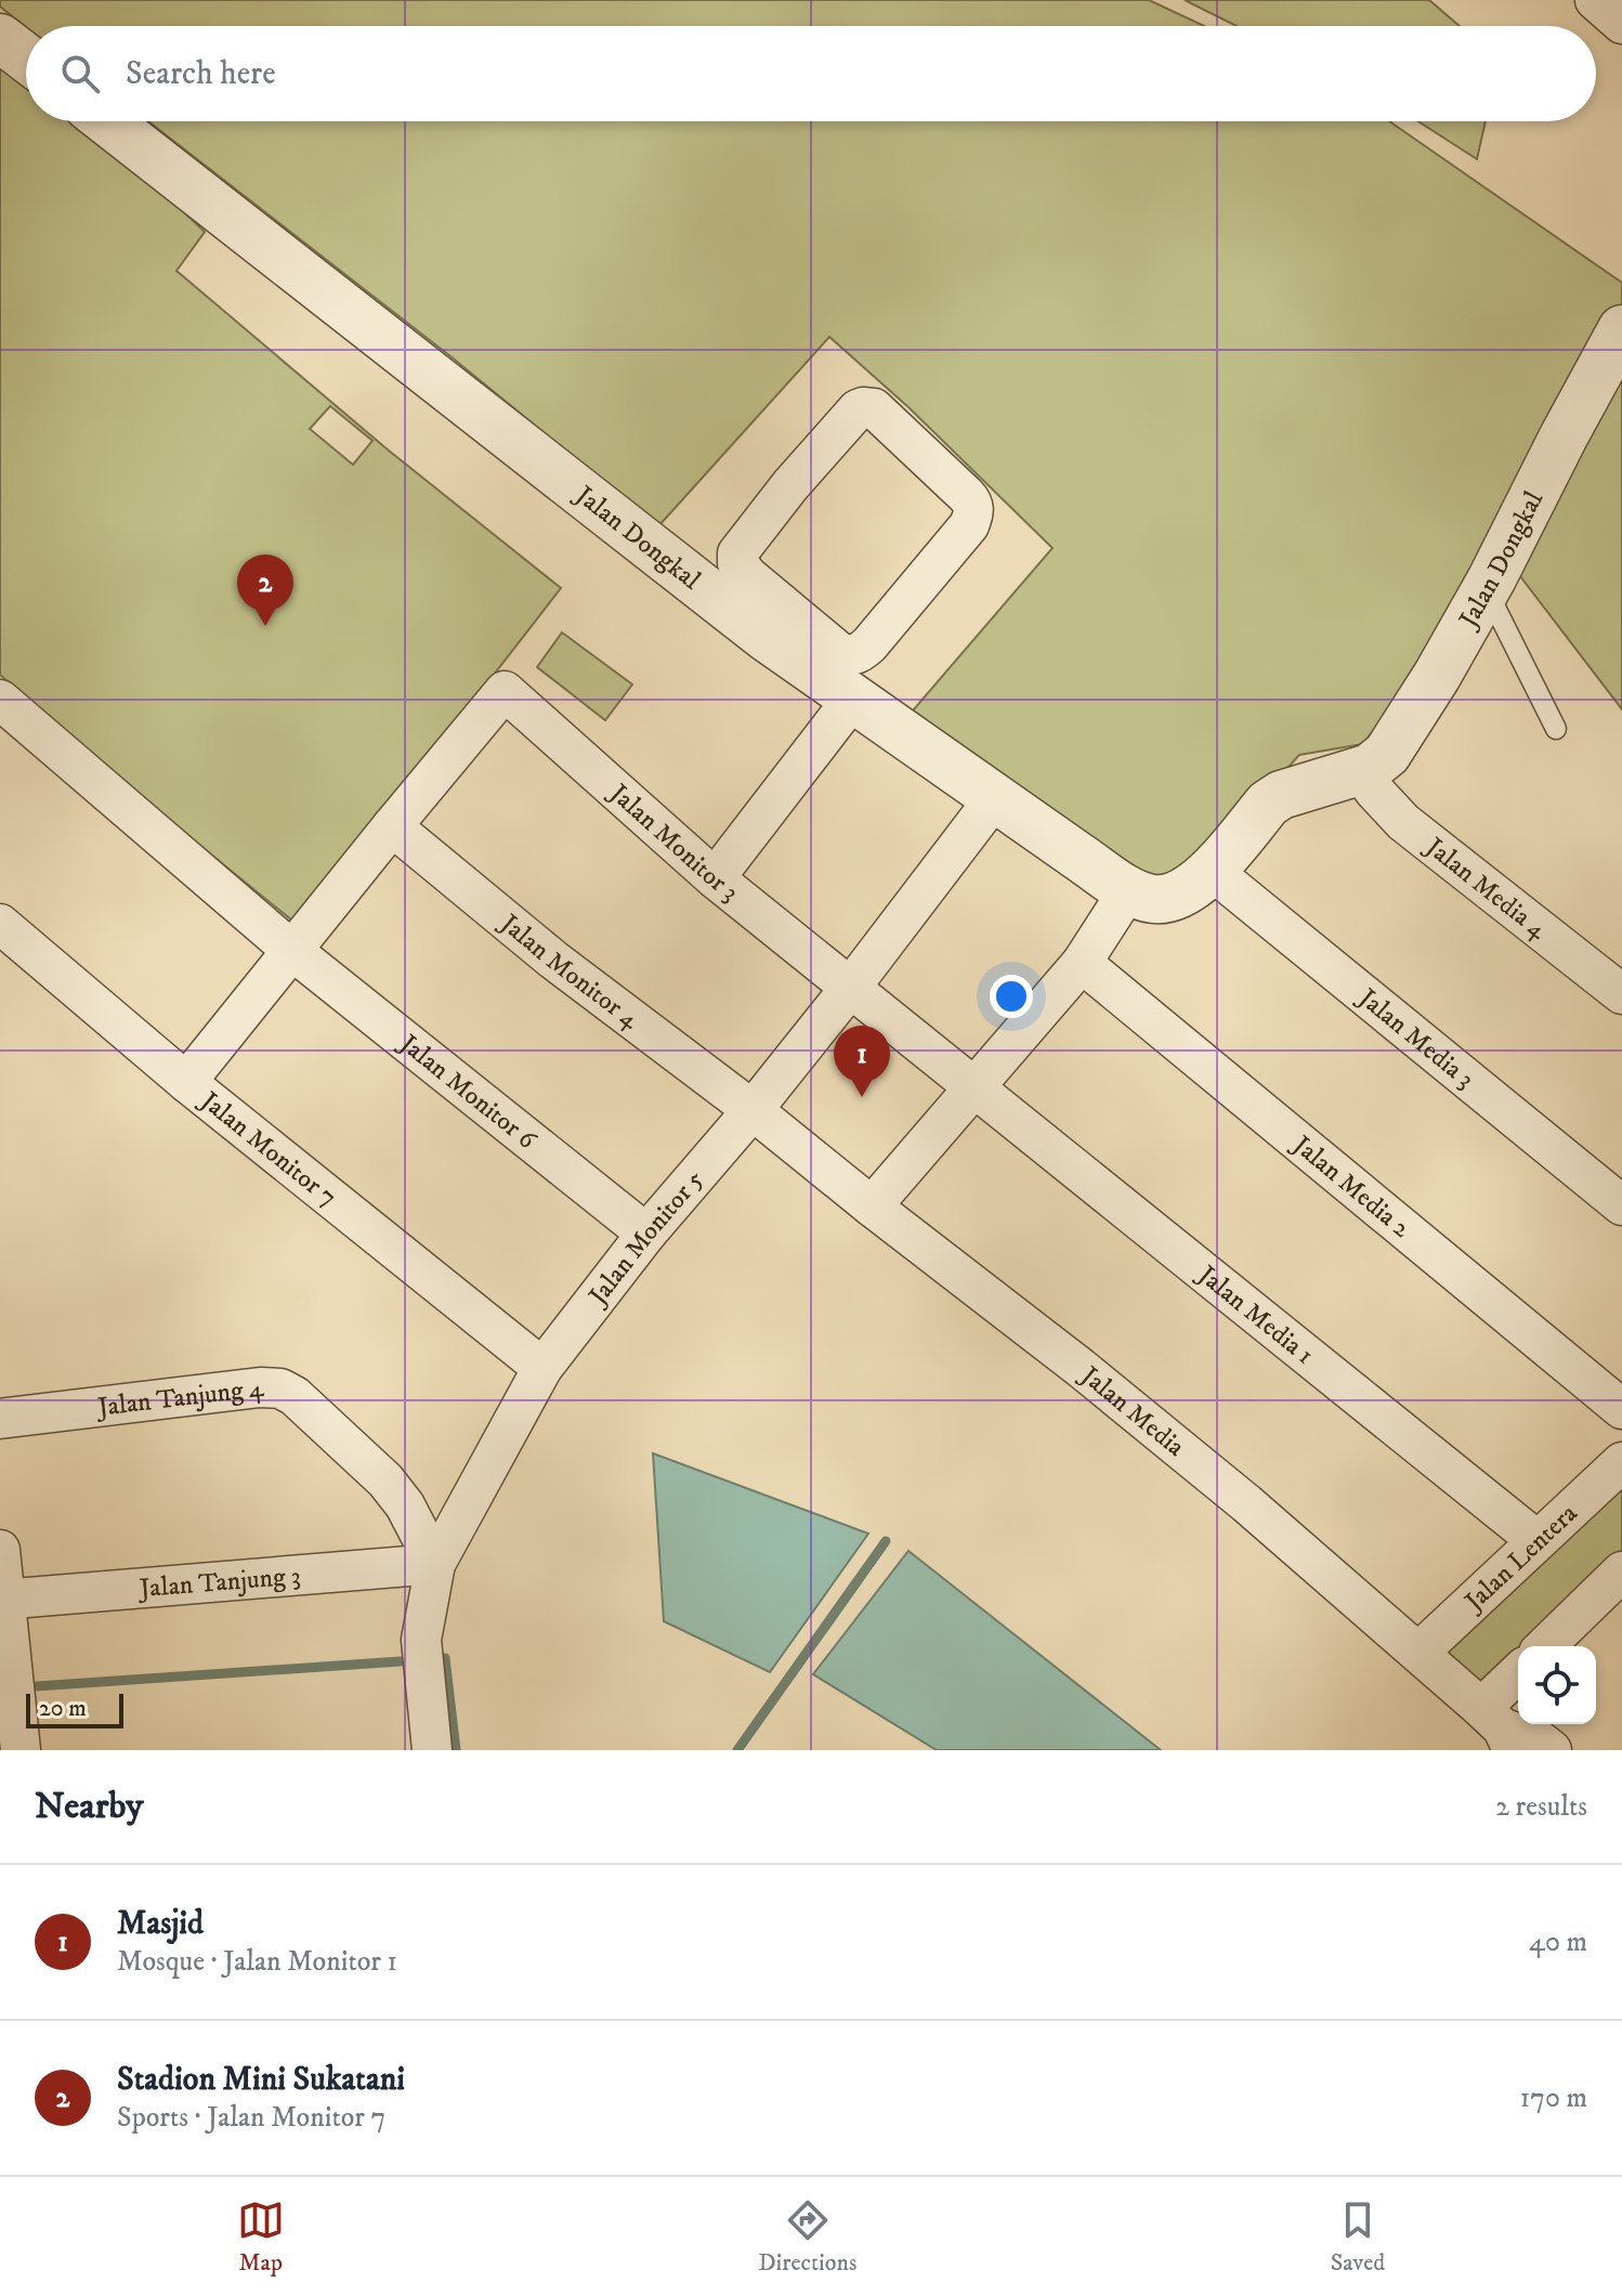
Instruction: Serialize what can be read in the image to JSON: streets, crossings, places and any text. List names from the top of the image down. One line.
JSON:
{"streets":{"street":["Jalan Dongkal","Jalan Monitor 3","Jalan Media 4","Jalan Monitor 4","Jalan Media 3","Jalan Monitor 6","Jalan Monitor 7","Jalan Media 2","Jalan Monitor 5","Jalan Media 1","Jalan Tanjung 4","Jalan Media","Jalan Lentera","Jalan Tanjung 3"]},"crossings":[["Jalan Dongkal","Jalan Media 4"],["Jalan Dongkal","Jalan Media 3"],["Jalan Monitor 3","Jalan Monitor 4"],["Jalan Monitor 3","Jalan Monitor 5"],["Jalan Monitor 3","Jalan Media 1"],["Jalan Monitor 4","Jalan Monitor 5"],["Jalan Monitor 4","Jalan Media"],["Jalan Monitor 6","Jalan Monitor 5"],["Jalan Monitor 7","Jalan Monitor 5"],["Jalan Monitor 5","Jalan Tanjung 4"],["Jalan Monitor 5","Jalan Media"],["Jalan Monitor 5","Jalan Tanjung 3"],["Jalan Media 1","Jalan Lentera"],["Jalan Tanjung 4","Jalan Tanjung 3"],["Jalan Media","Jalan Lentera"]],"scale_bar":"20 m","page":{"search":"Search here","pins":["2","1"],"scale":"20 m","heading":["Nearby","2 results"],"list":[{"mark":"1","name":"Masjid","note":"Mosque · Jalan Monitor 1","value":"40 m"},{"mark":"2","name":"Stadion Mini Sukatani","note":"Sports · Jalan Monitor 7","value":"170 m"}],"nav":["Map","Directions","Saved"]}}
